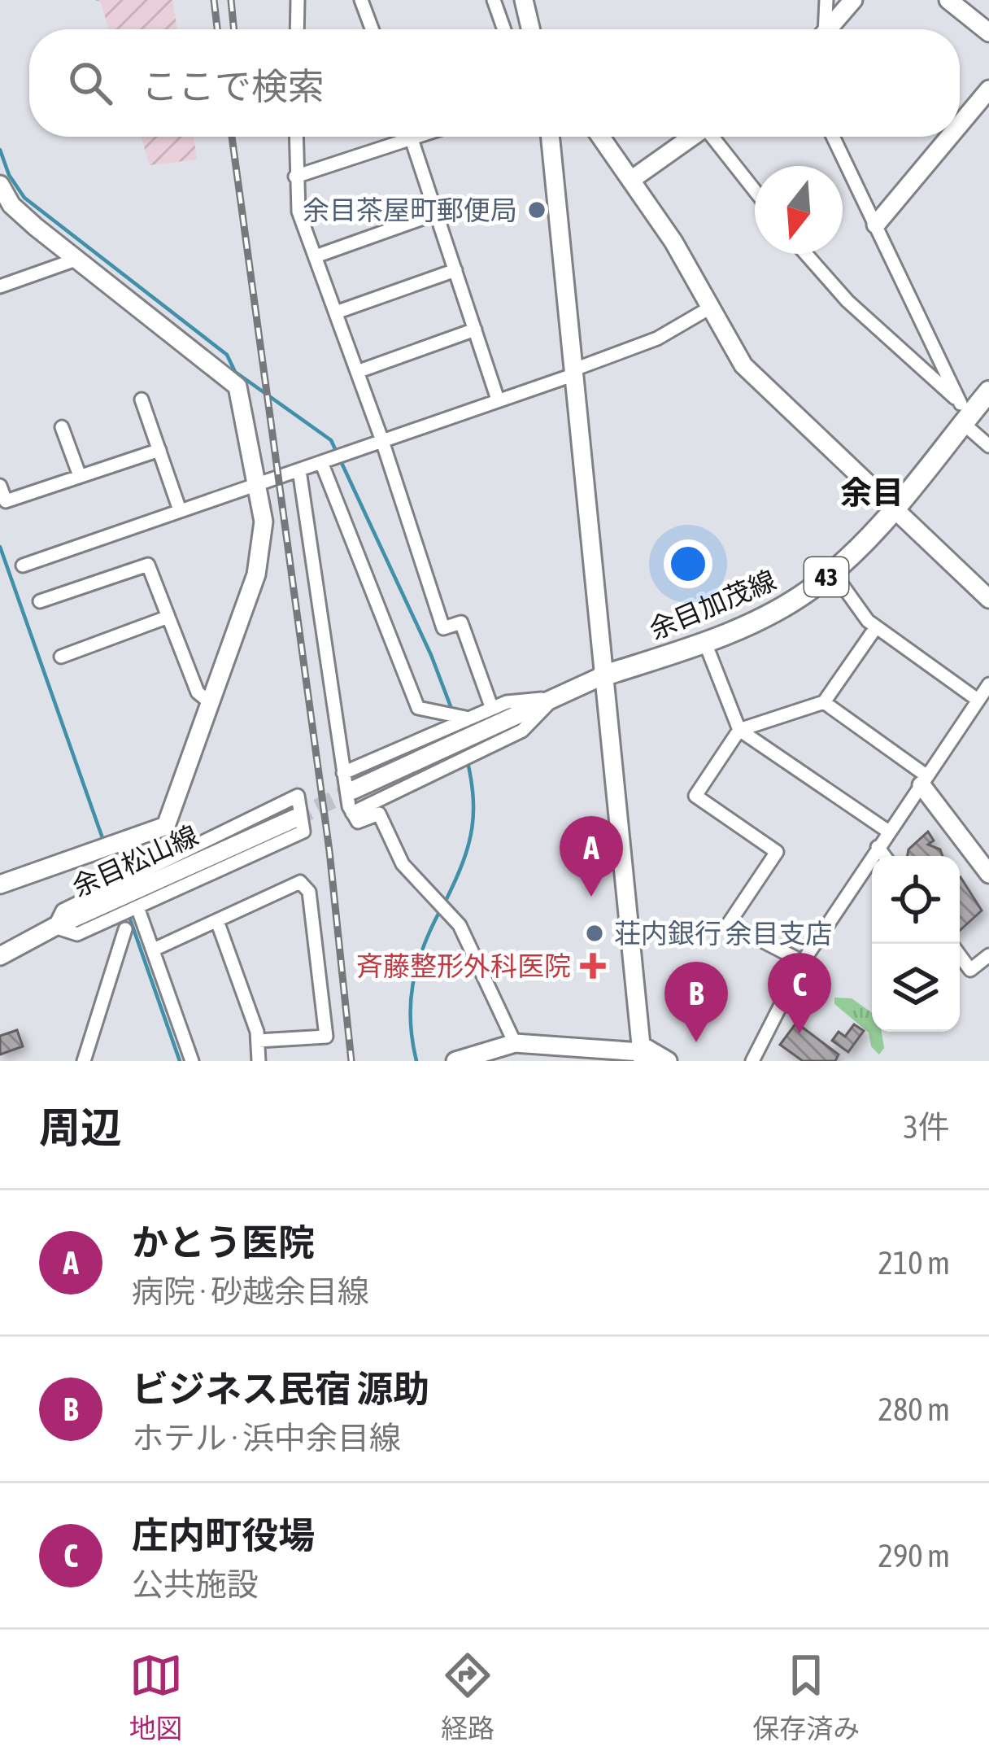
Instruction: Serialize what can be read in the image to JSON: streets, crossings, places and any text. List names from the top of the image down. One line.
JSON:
{"streets":{"main road":["43","余目加茂線"],"street":["余目松山線"]},"districts":["余目"],"places":{"other":["余目茶屋町郵便局","荘内銀行 余目支店"],"health":["斉藤整形外科医院"]},"north":"bottom","page":{"search":"ここで検索","pins":["A","C","B"],"heading":["周辺","3件"],"list":[{"mark":"A","name":"かとう医院","note":"病院 · 砂越余目線","value":"210 m"},{"mark":"B","name":"ビジネス民宿 源助","note":"ホテル · 浜中余目線","value":"280 m"},{"mark":"C","name":"庄内町役場","note":"公共施設","value":"290 m"}],"nav":["地図","経路","保存済み"]}}
